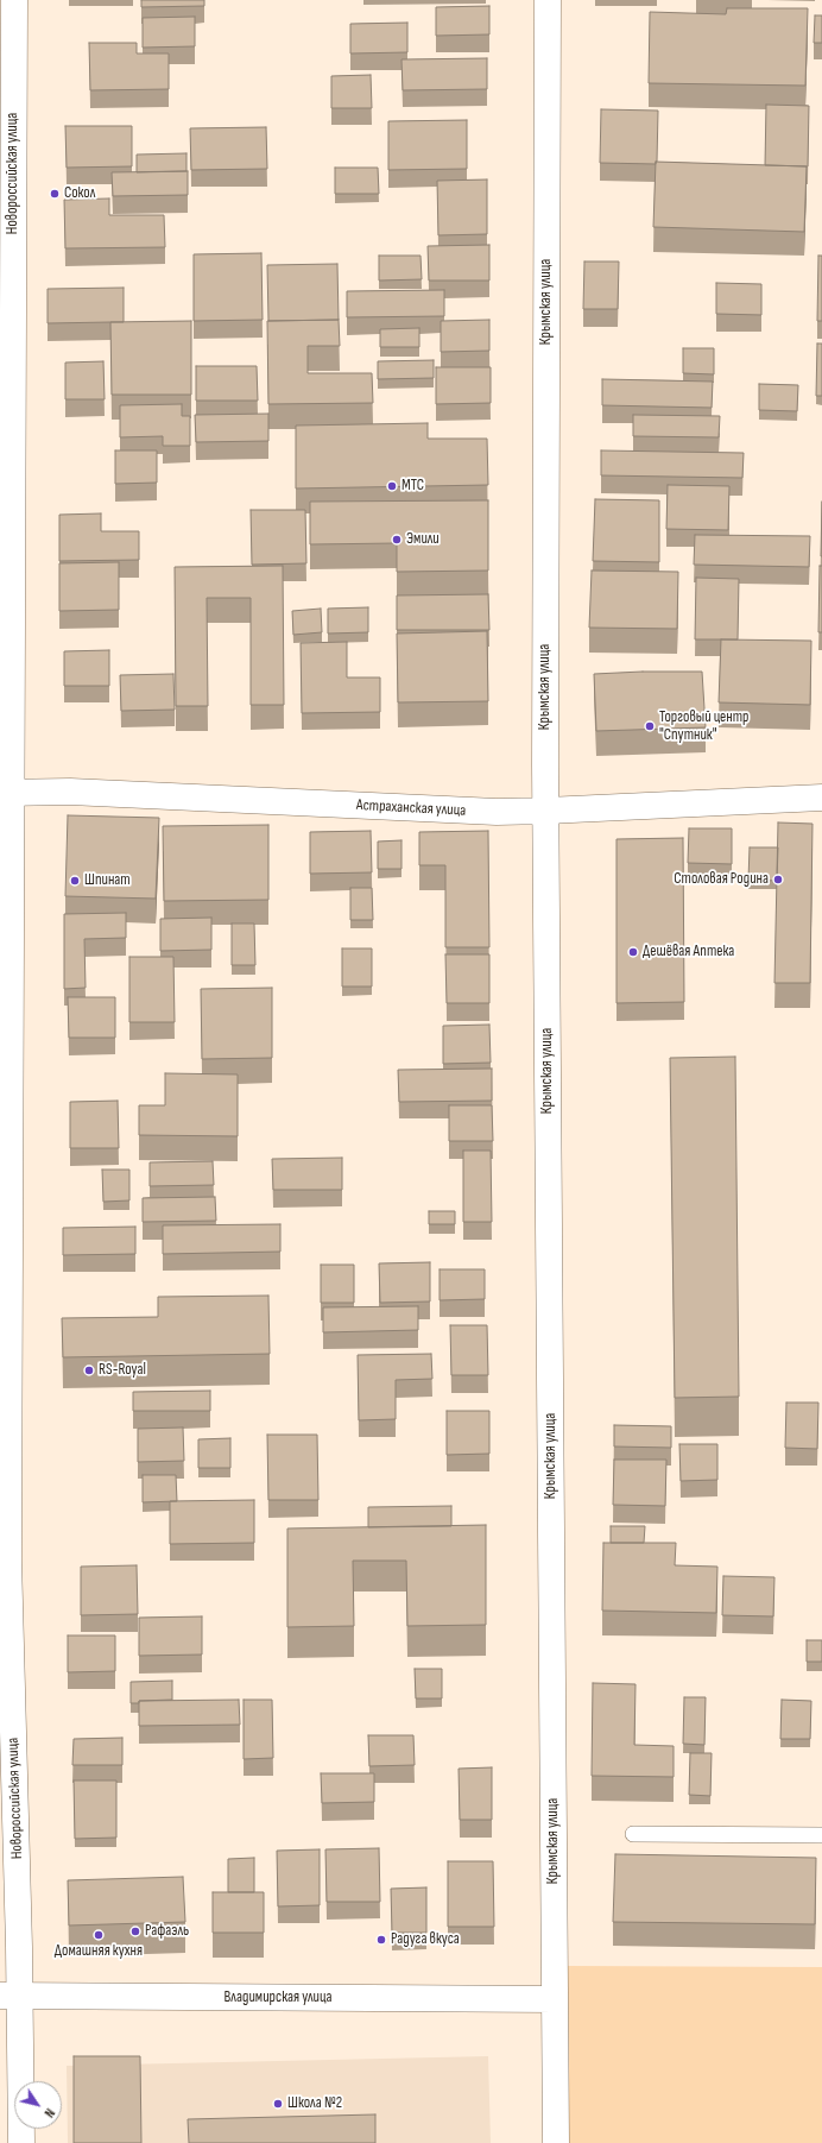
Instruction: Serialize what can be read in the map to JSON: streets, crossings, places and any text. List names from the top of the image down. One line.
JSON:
{"streets":{"street":["Новороссийская улица","Крымская улица","Астраханская улица","Владимирская улица"]},"crossings":[["Новороссийская улица","Астраханская улица"],["Новороссийская улица","Владимирская улица"],["Крымская улица","Астраханская улица"],["Крымская улица","Владимирская улица"]],"places":["Сокол","МТС","Эмили","Торговый центр \"Спутник\"","Столовая Родина","Шпинат","Дешёвая Аптека","RS-Royal","Рафаэль","Домашняя кухня","Радуга вкуса","Школа №2"],"north":"bottom right"}
